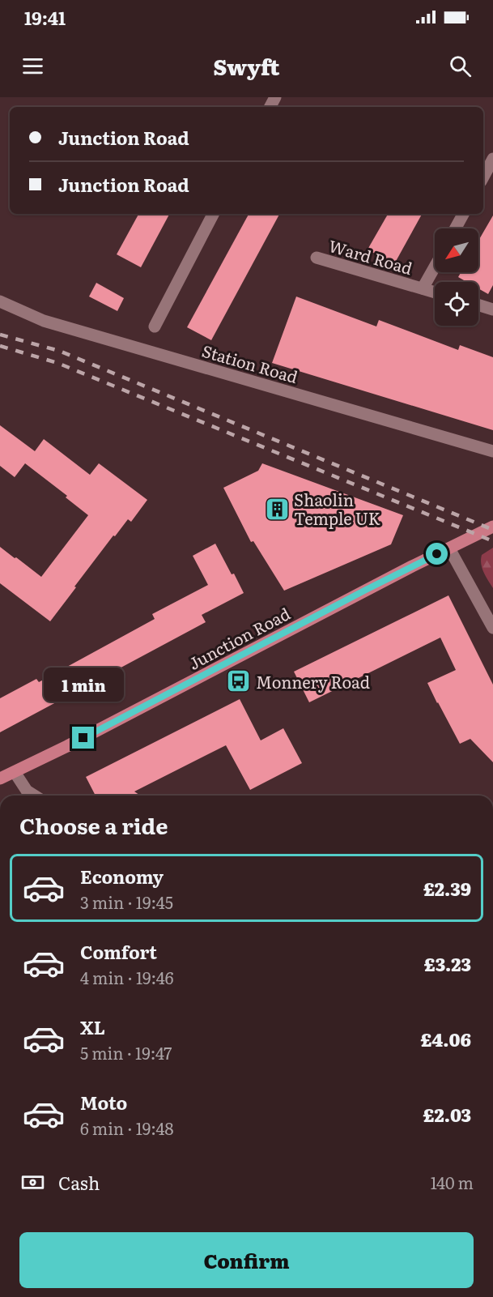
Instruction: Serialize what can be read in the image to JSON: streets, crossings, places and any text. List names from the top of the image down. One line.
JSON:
{"streets":{"main road":["Junction Road"],"street":["Ward Road","Station Road"]},"places":{"building":["Shaolin Temple UK"],"bus stop":["Monnery Road"]},"north":"bottom left","page":{"status":"19:41","header":"Swyft","banner":["Junction Road","Junction Road"],"bubble":"1 min","heading":"Choose a ride","list":[{"name":"Economy","note":"3 min · 19:45","value":"£2.39"},{"name":"Comfort","note":"4 min · 19:46","value":"£3.23"},{"name":"XL","note":"5 min · 19:47","value":"£4.06"},{"name":"Moto","note":"6 min · 19:48","value":"£2.03"}],"pay":["Cash","140 m"],"buttons":"Confirm"}}
